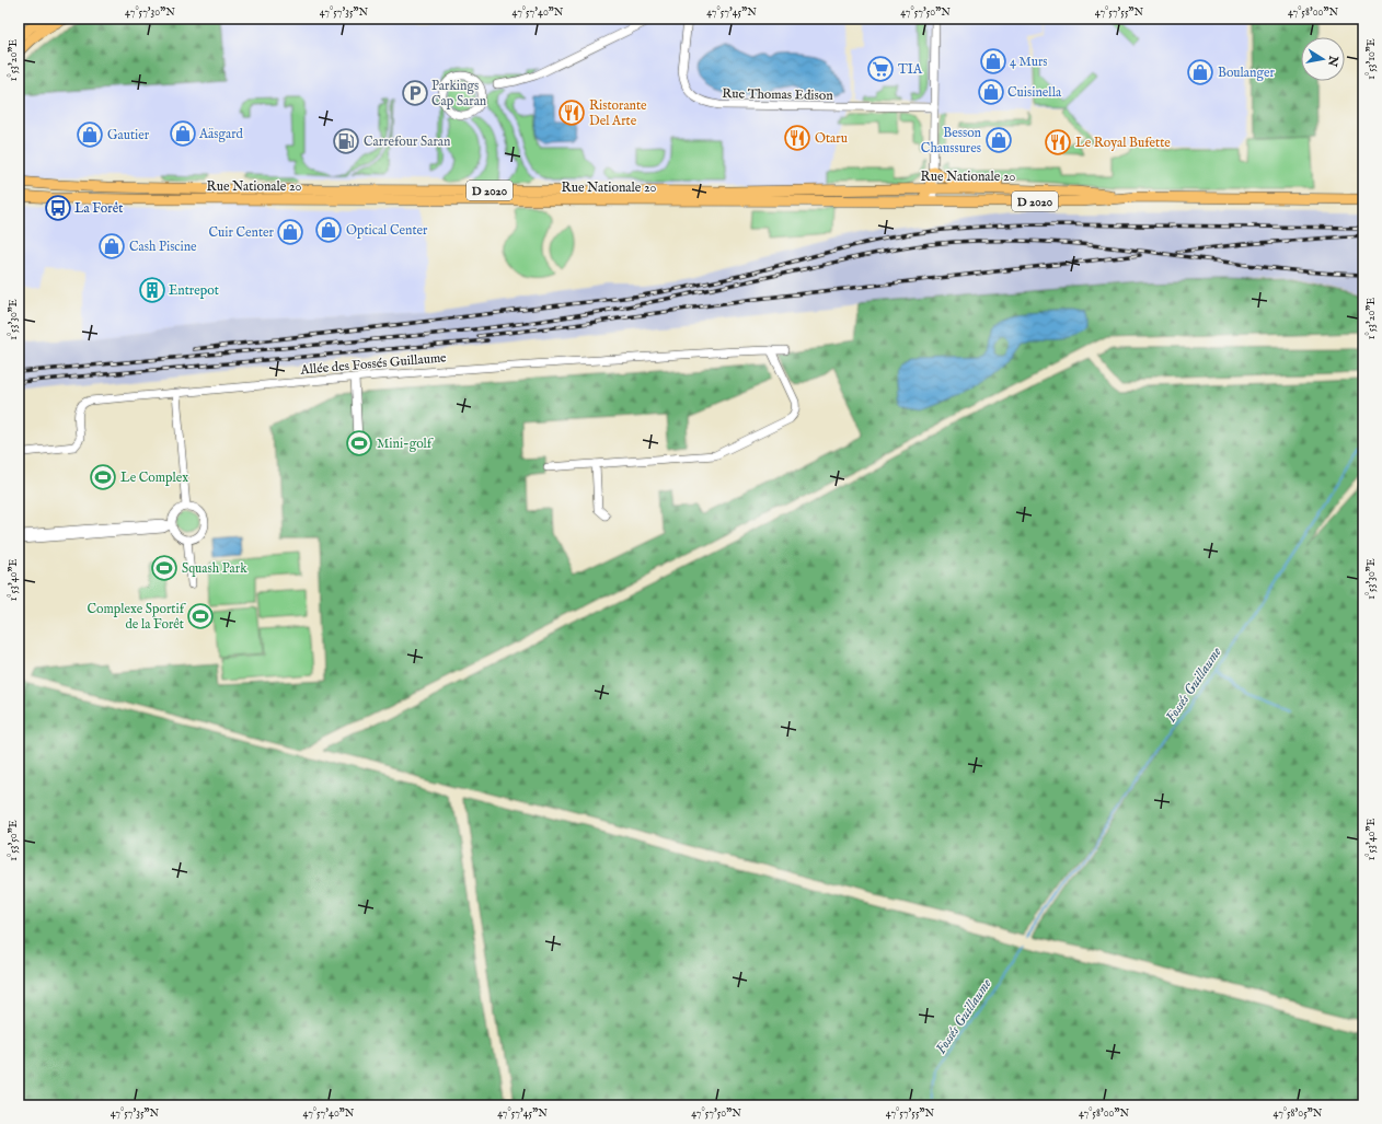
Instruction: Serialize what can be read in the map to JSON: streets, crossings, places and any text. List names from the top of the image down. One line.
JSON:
{"streets":{"main road":["Rue Nationale 20","D 2020"],"street":["Rue Thomas Edison","Allée des Fossés Guillaume"]},"crossings":[["Rue Nationale 20","D 2020"]],"water":["Fossés Guillaume"],"places":{"shop":["4 Murs","Boulanger","Cuisinella","Aäsgard","Gautier","Besson Chaussures","Optical Center","Cuir Center","Cash Piscine"],"supermarket":["TIA"],"parking":["Parkings Cap Saran"],"restaurant":["Ristorante Del Arte","Otaru","Le Royal Bufette"],"fuel station":["Carrefour Saran"],"bus stop":["La Forêt"],"building":["Entrepot"],"sports":["Mini-golf","Le Complex","Squash Park","Complexe Sportif de la Forêt"]},"north":"right","coordinates":["47°57'30\"N","47°57'35\"N","47°57'40\"N","47°57'45\"N","47°57'50\"N","47°57'55\"N","47°58'00\"N","1°53'10\"E","1°53'20\"E","1°53'30\"E","1°53'40\"E","1°53'50\"E","47°58'05\"N"]}
